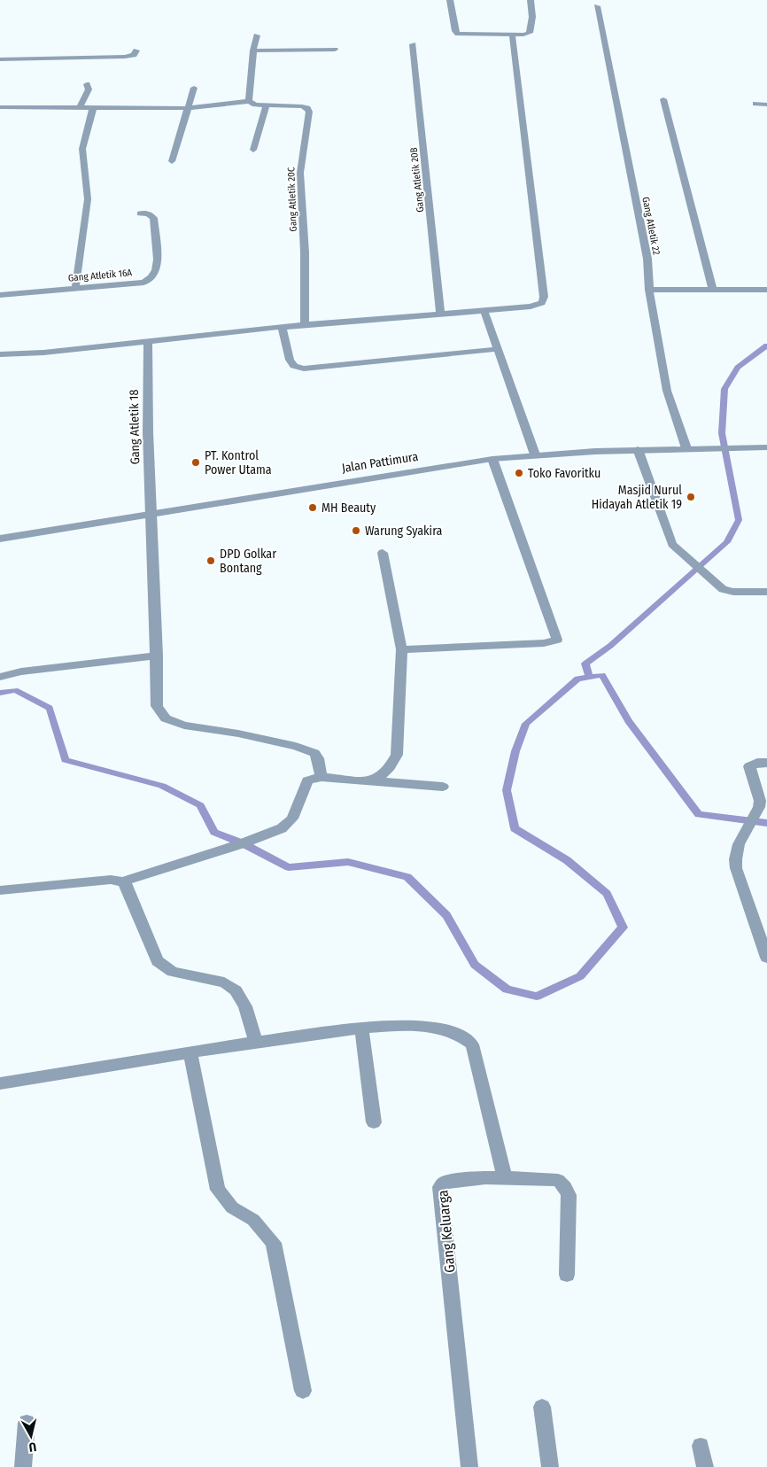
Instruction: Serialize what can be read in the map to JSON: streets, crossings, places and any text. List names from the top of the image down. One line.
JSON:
{"streets":{"street":["Gang Atletik 20B","Gang Atletik 20C","Gang Atletik 22","Gang Atletik 16A","Gang Atletik 18","Jalan Pattimura","Gang Keluarga"]},"crossings":[["Gang Atletik 22","Jalan Pattimura"],["Gang Atletik 18","Jalan Pattimura"]],"places":["PT. Kontrol Power Utama","Toko Favoritku","Masjid Nurul Hidayah Atletik 19","MH Beauty","Warung Syakira","DPD Golkar Bontang"],"north":"bottom"}
